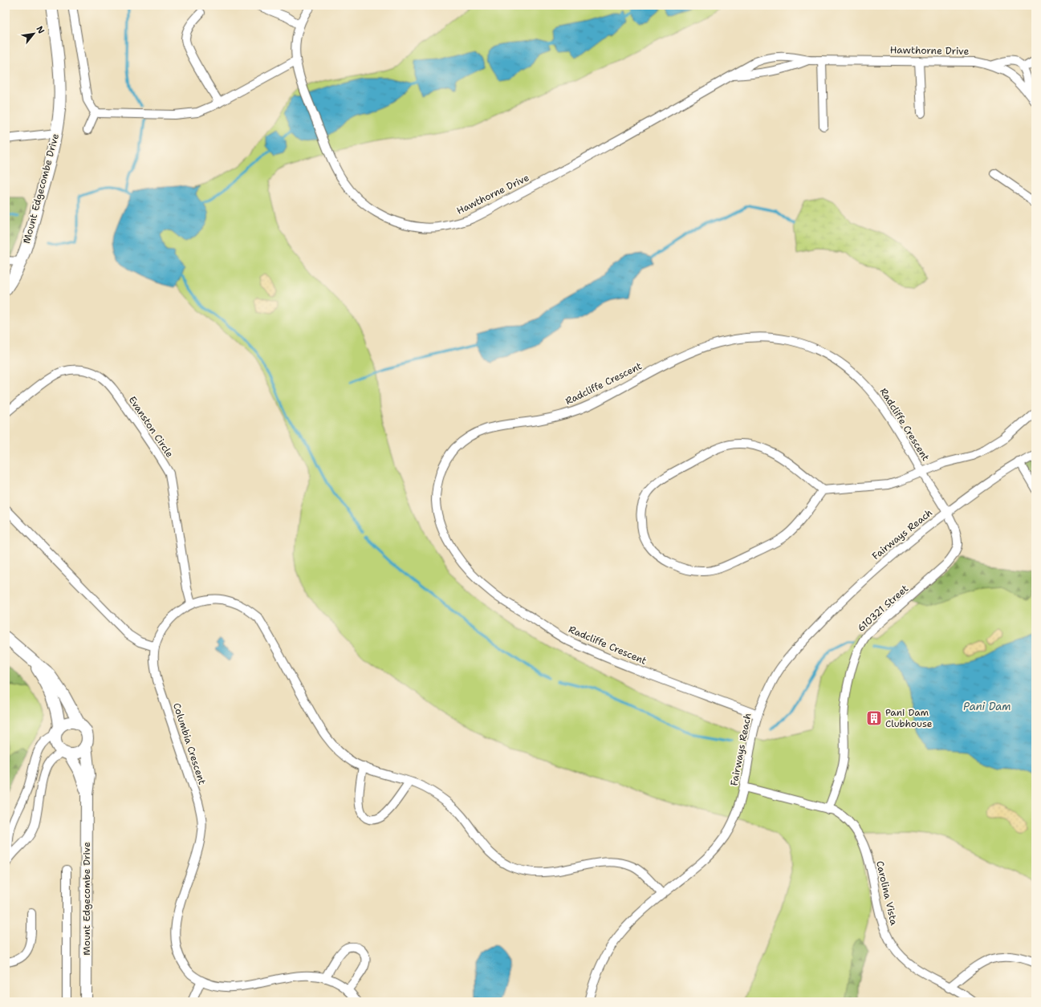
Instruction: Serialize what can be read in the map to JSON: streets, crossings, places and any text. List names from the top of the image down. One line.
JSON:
{"streets":{"street":["Hawthorne Drive","Mount Edgecombe Drive","Radcliffe Crescent","Evanston Circle","Fairways Reach","610321 Street","Columbia Crescent","Carolina Vista"]},"crossings":[["Radcliffe Crescent","Fairways Reach"],["Radcliffe Crescent","610321 Street"],["Evanston Circle","Columbia Crescent"],["Fairways Reach","610321 Street"],["Fairways Reach","Columbia Crescent"],["Fairways Reach","Carolina Vista"],["610321 Street","Carolina Vista"]],"water":["Pani Dam"],"places":{"building":["Pani Dam Clubhouse"]},"north":"top right"}
